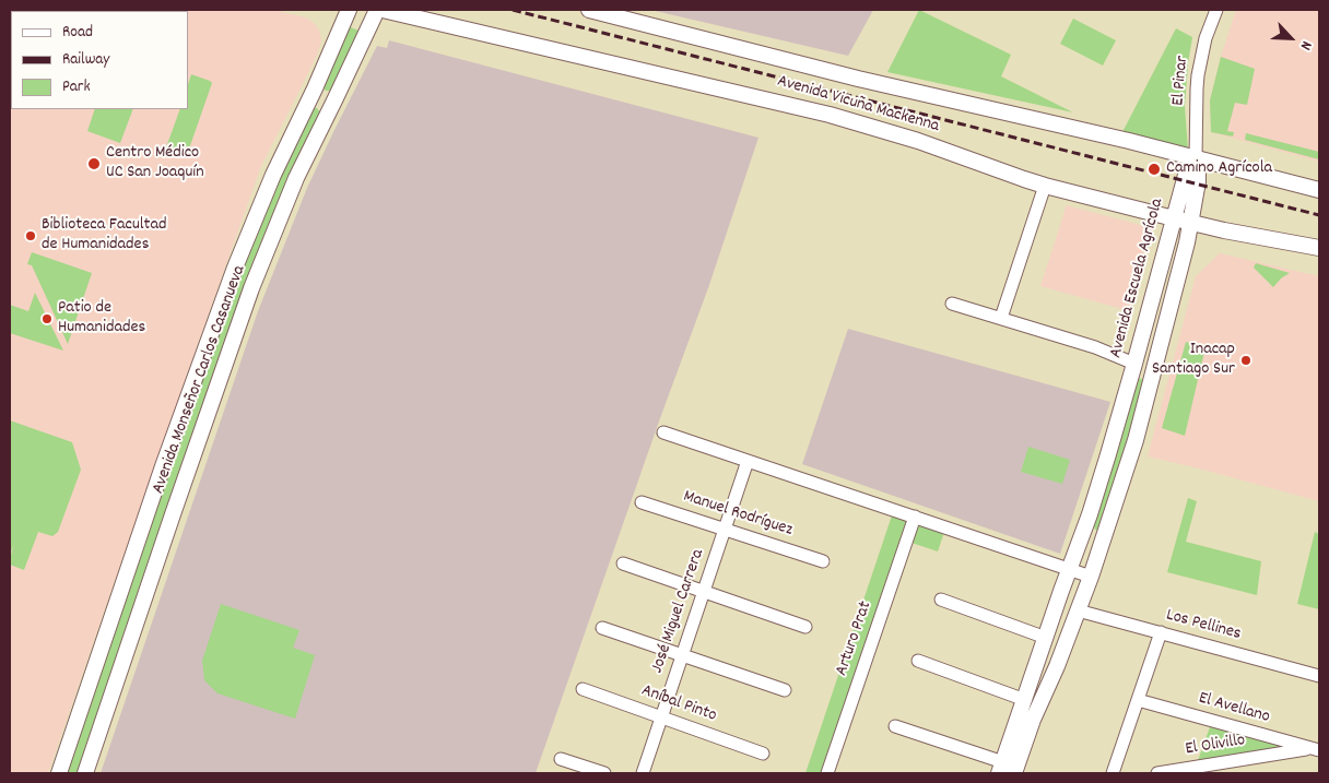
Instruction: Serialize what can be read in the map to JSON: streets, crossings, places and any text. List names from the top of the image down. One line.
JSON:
{"streets":{"main road":["Avenida Vicuña Mackenna","Avenida Escuela Agrícola","Avenida Monseñor Carlos Casanueva"],"street":["El Pinar","Manuel Rodríguez","José Miguel Carrera","Los Pellines","Arturo Prat","Aníbal Pinto","El Avellano","El Olivillo"]},"crossings":[["El Pinar","Avenida Vicuña Mackenna"],["El Pinar","Avenida Escuela Agrícola"],["Avenida Vicuña Mackenna","Avenida Escuela Agrícola"],["Avenida Escuela Agrícola","Los Pellines"],["Manuel Rodríguez","José Miguel Carrera"],["José Miguel Carrera","Aníbal Pinto"],["El Avellano","El Olivillo"]],"places":["Centro Médico UC San Joaquín","Camino Agrícola","Biblioteca Facultad de Humanidades","Patio de Humanidades","Inacap Santiago Sur"],"legend":["Road","Railway","Park"],"north":"bottom right"}
